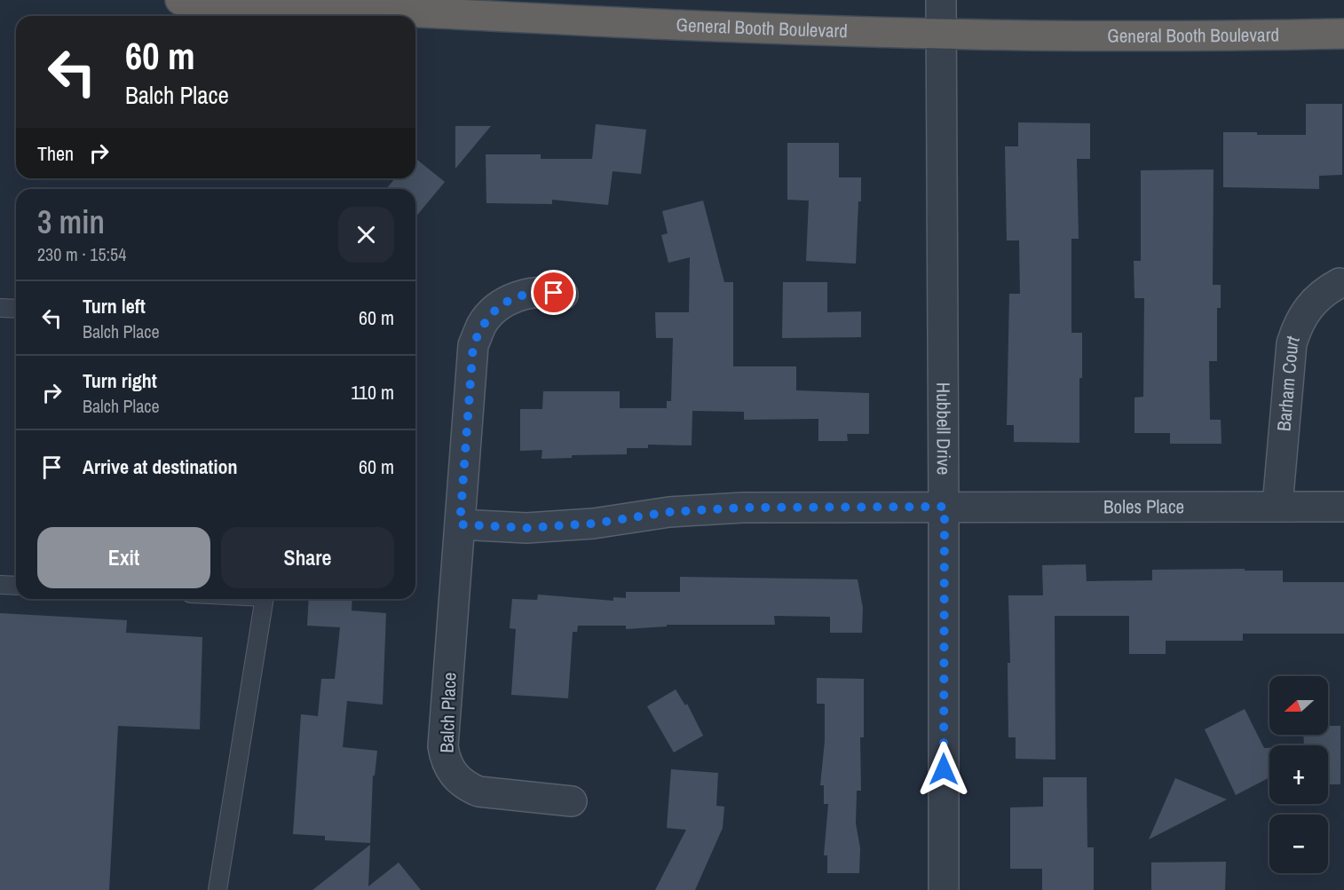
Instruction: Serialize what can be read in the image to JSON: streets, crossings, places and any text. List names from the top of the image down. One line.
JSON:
{"streets":{"highway":["General Booth Boulevard"],"street":["Barham Court","Hubbell Drive","Boles Place","Balch Place"]},"crossings":[["General Booth Boulevard","Hubbell Drive"],["Barham Court","Boles Place"],["Hubbell Drive","Boles Place"]],"north":"left","page":{"turn":["60 m","Balch Place"],"then":"Then","heading":["3 min","230 m · 15:54"],"list":[{"name":"Turn left","note":"Balch Place","value":"60 m"},{"name":"Turn right","note":"Balch Place","value":"110 m"},{"name":"Arrive at destination","value":"60 m"}],"buttons":["Exit","Share"],"map_buttons":["+","−"]}}
